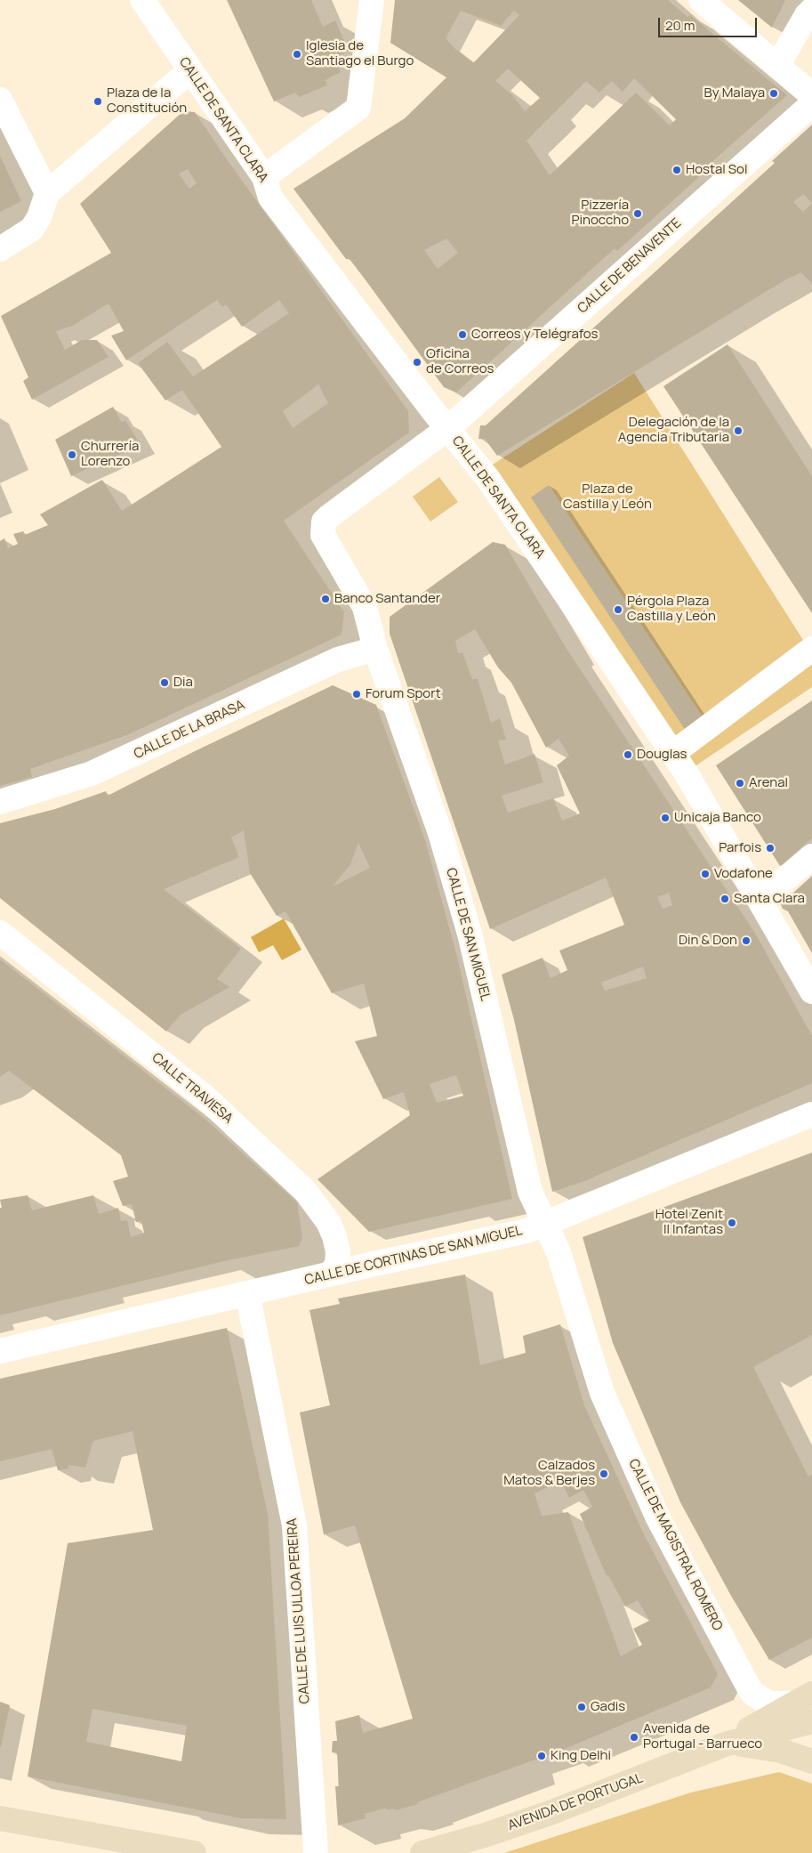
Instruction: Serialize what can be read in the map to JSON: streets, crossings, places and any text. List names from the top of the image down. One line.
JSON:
{"streets":{"main road":["AVENIDA DE PORTUGAL"],"street":["CALLE DE SANTA CLARA","CALLE DE BENAVENTE","CALLE DE LA BRASA","CALLE DE SAN MIGUEL","CALLE TRAVIESA","CALLE DE CORTINAS DE SAN MIGUEL","CALLE DE MAGISTRAL ROMERO","CALLE DE LUIS ULLOA PEREIRA"]},"crossings":[["CALLE DE SANTA CLARA","CALLE DE BENAVENTE"],["CALLE DE BENAVENTE","CALLE DE LA BRASA"],["CALLE DE BENAVENTE","CALLE DE SAN MIGUEL"],["CALLE DE LA BRASA","CALLE DE SAN MIGUEL"],["CALLE DE SAN MIGUEL","CALLE DE CORTINAS DE SAN MIGUEL"],["CALLE DE SAN MIGUEL","CALLE DE MAGISTRAL ROMERO"],["CALLE TRAVIESA","CALLE DE CORTINAS DE SAN MIGUEL"],["CALLE DE CORTINAS DE SAN MIGUEL","CALLE DE MAGISTRAL ROMERO"],["CALLE DE CORTINAS DE SAN MIGUEL","CALLE DE LUIS ULLOA PEREIRA"],["CALLE DE MAGISTRAL ROMERO","AVENIDA DE PORTUGAL"]],"parks":["Plaza de Castilla y León"],"places":["Iglesia de Santiago el Burgo","By Malaya","Plaza de la Constitución","Hostal Sol","Pizzería Pinoccho","Correos y Telégrafos","Oficina de Correos","Delegación de la Agencia Tributaria","Churrería Lorenzo","Banco Santander","Pérgola Plaza Castilla y León","Dia","Forum Sport","Douglas","Arenal","Unicaja Banco","Parfois","Vodafone","Santa Clara","Din & Don","Hotel Zenit II Infantas","Calzados Matos & Berjes","Gadis","Avenida de Portugal - Barrueco","King Delhi"],"scale_bar":"20 m"}
